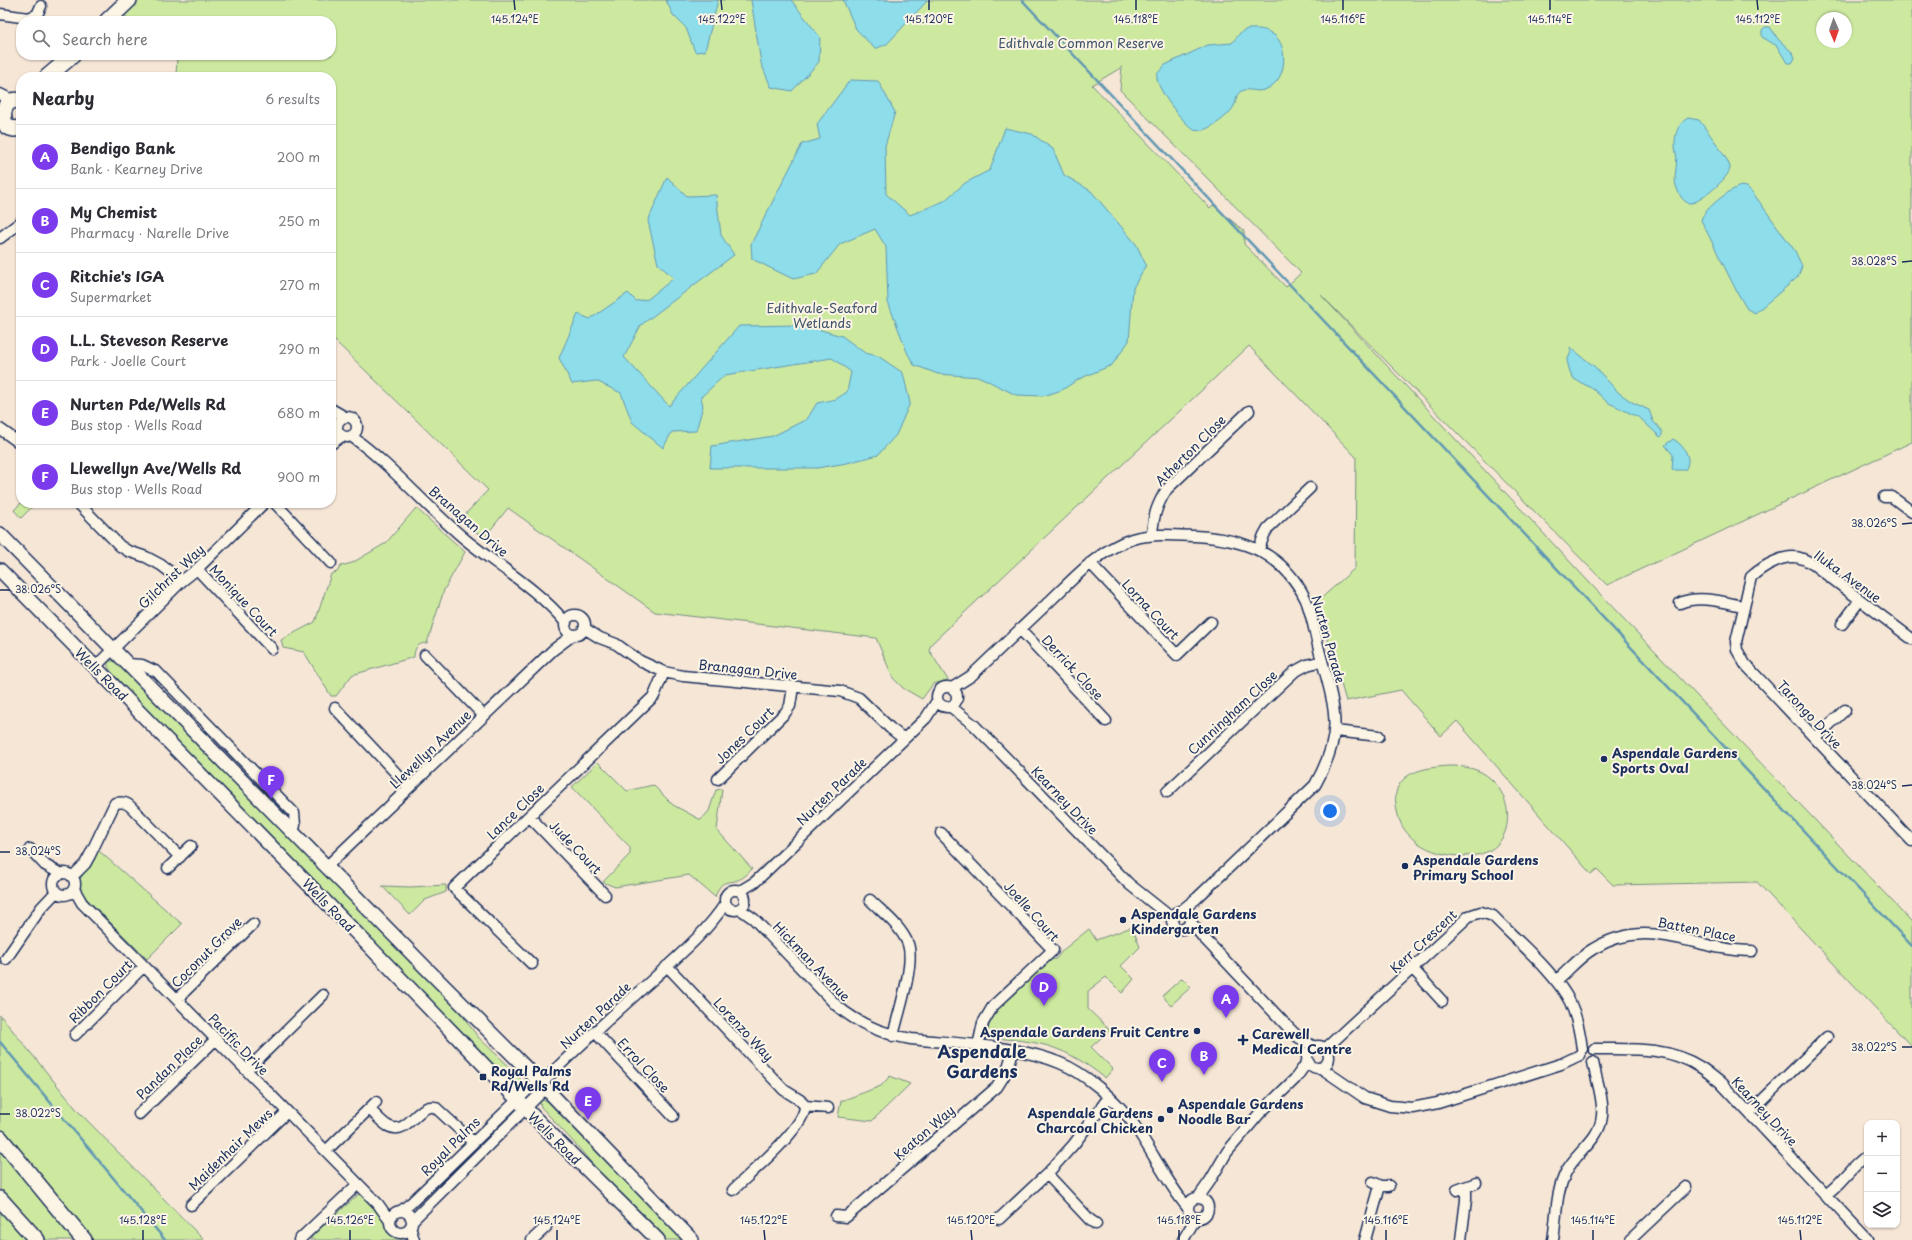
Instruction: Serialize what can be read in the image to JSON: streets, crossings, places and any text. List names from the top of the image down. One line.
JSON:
{"streets":{"main road":["Wells Road"],"street":["Atherton Close","Branagan Drive","Gilchrist Way","Iluka Avenue","Monique Court","Lorna Court","Nurten Parade","Derrick Close","Cunningham Close","Tarongo Drive","Jones Court","Llewellyn Avenue","Kearney Drive","Lance Close","Jude Court","Joelle Court","Batten Place","Kerr Crescent","Coconut Grove","Hickman Avenue","Ribbon Court","Lorenzo Way","Pacific Drive","Errol Close","Pandan Place","Keaton Way","Royal Palms","Maidenhair Mews"]},"crossings":[["Atherton Close","Nurten Parade"],["Branagan Drive","Nurten Parade"],["Branagan Drive","Jones Court"],["Branagan Drive","Llewellyn Avenue"],["Branagan Drive","Lance Close"],["Gilchrist Way","Monique Court"],["Gilchrist Way","Wells Road"],["Iluka Avenue","Tarongo Drive"],["Lorna Court","Nurten Parade"],["Nurten Parade","Derrick Close"],["Nurten Parade","Wells Road"],["Nurten Parade","Cunningham Close"],["Nurten Parade","Kearney Drive"],["Nurten Parade","Hickman Avenue"],["Nurten Parade","Lorenzo Way"],["Nurten Parade","Errol Close"],["Nurten Parade","Royal Palms"],["Wells Road","Llewellyn Avenue"],["Wells Road","Royal Palms"],["Kearney Drive","Kerr Crescent"],["Lance Close","Jude Court"],["Joelle Court","Hickman Avenue"],["Batten Place","Kerr Crescent"],["Kerr Crescent","Hickman Avenue"],["Coconut Grove","Pacific Drive"],["Hickman Avenue","Keaton Way"],["Ribbon Court","Pacific Drive"],["Pacific Drive","Pandan Place"],["Pacific Drive","Royal Palms"],["Pacific Drive","Maidenhair Mews"]],"districts":["Aspendale Gardens"],"parks":["Edithvale Common Reserve","Edithvale-Seaford Wetlands"],"places":{"other":["Aspendale Gardens Sports Oval","Aspendale Gardens Primary School","Aspendale Gardens Kindergarten","Aspendale Gardens Fruit Centre","Aspendale Gardens Noodle Bar","Aspendale Gardens Charcoal Chicken"],"health":["Carewell Medical Centre"],"transit":["Royal Palms Rd/Wells Rd"]},"north":"bottom","page":{"search":"Search here","heading":["Nearby","6 results"],"list":[{"mark":"A","name":"Bendigo Bank","note":"Bank · Kearney Drive","value":"200 m"},{"mark":"B","name":"My Chemist","note":"Pharmacy · Narelle Drive","value":"250 m"},{"mark":"C","name":"Ritchie's IGA","note":"Supermarket","value":"270 m"},{"mark":"D","name":"L.L. Steveson Reserve","note":"Park · Joelle Court","value":"290 m"},{"mark":"E","name":"Nurten Pde/Wells Rd","note":"Bus stop · Wells Road","value":"680 m"},{"mark":"F","name":"Llewellyn Ave/Wells Rd","note":"Bus stop · Wells Road","value":"900 m"}],"pins":["F","D","A","B","C","E"],"map_buttons":["+","−"]},"coordinates":["145.124°E","145.122°E","145.120°E","145.118°E","145.116°E","145.114°E","145.112°E","38.028°S","38.026°S","38.024°S","38.022°S","145.128°E","145.126°E"]}
